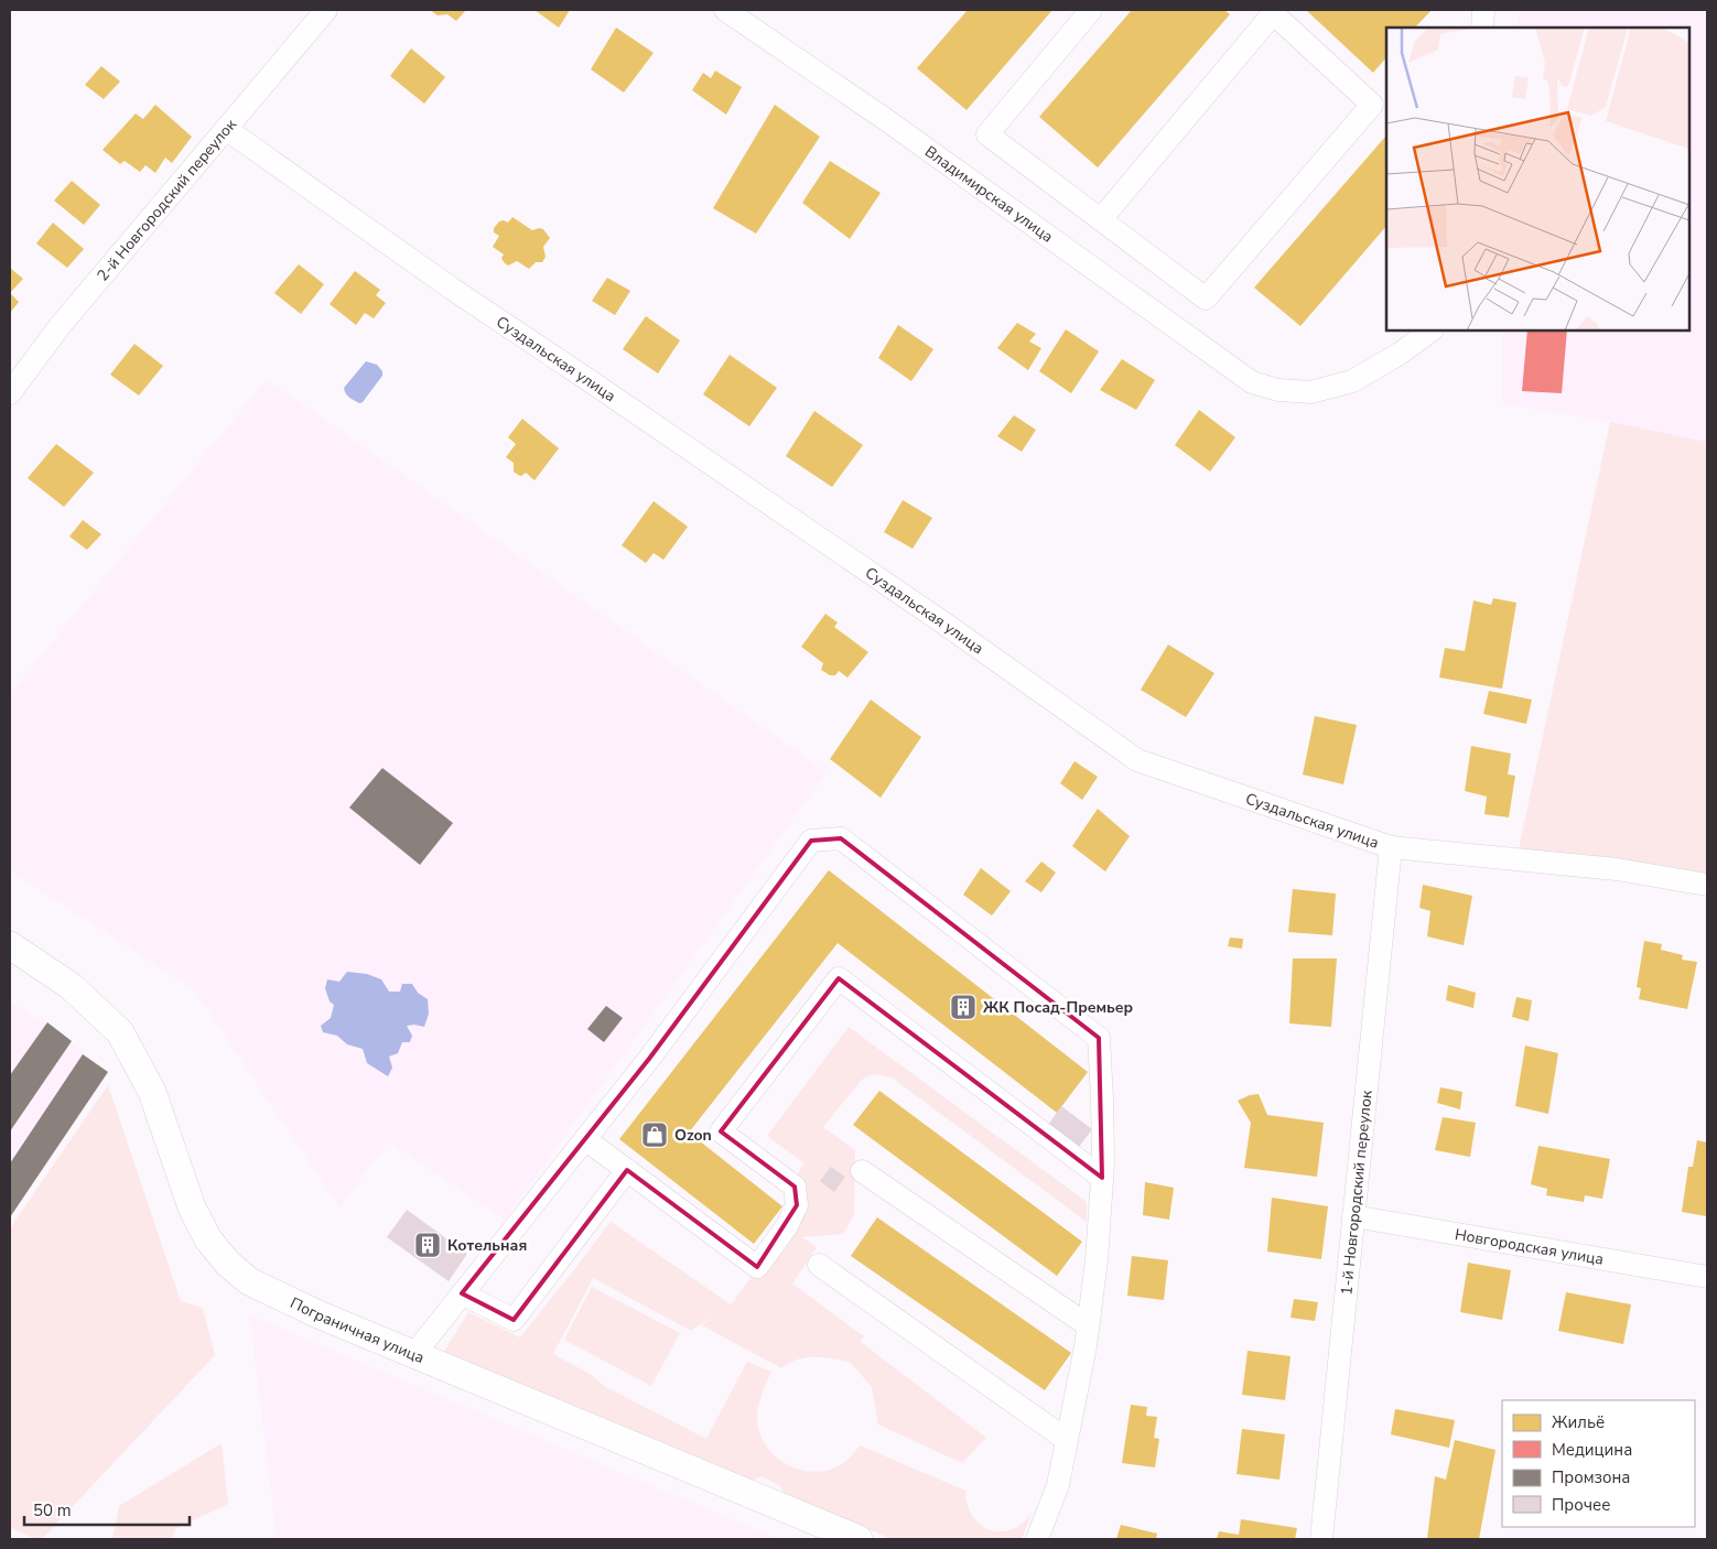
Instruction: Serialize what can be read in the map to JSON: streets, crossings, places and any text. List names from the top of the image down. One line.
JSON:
{"streets":{"street":["Владимирская улица","2-й Новгородский переулок","Суздальская улица","1-й Новгородский переулок","Новгородская улица","Пограничная улица"]},"crossings":[["2-й Новгородский переулок","Суздальская улица"],["Суздальская улица","1-й Новгородский переулок"],["1-й Новгородский переулок","Новгородская улица"]],"places":{"building":["ЖК Посад-Премьер","Котельная"],"shop":["Ozon"]},"legend":["Жильё","Медицина","Промзона","Прочее"],"scale_bar":"50 m"}
